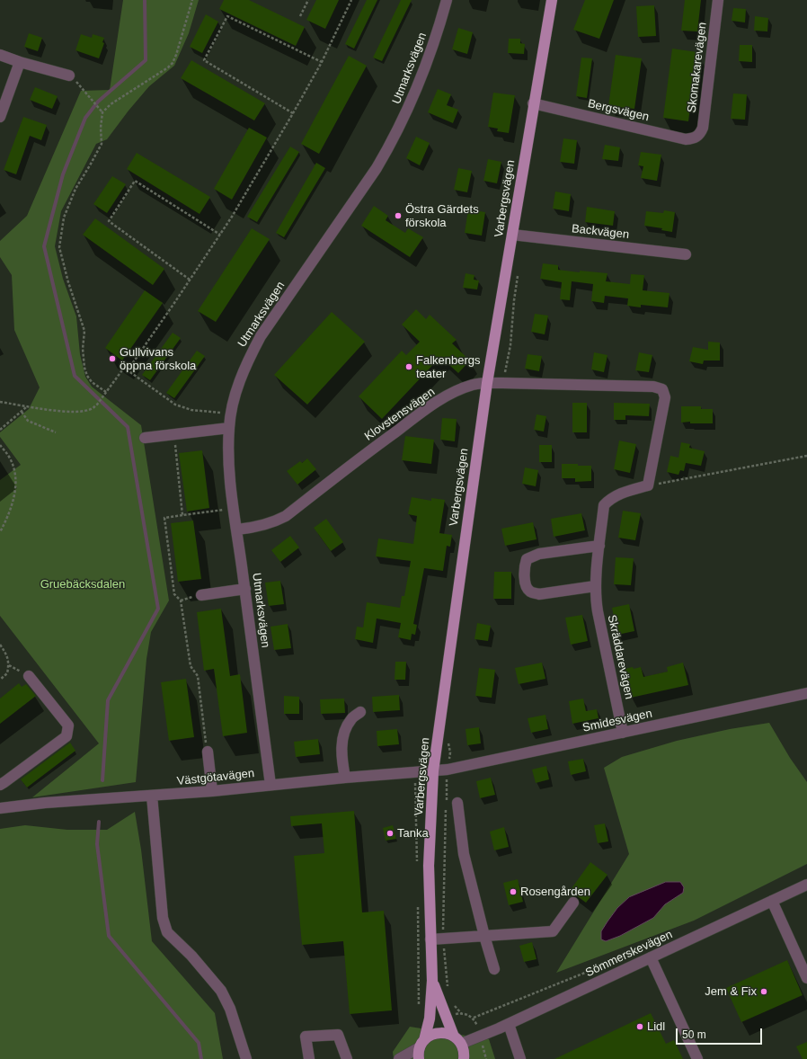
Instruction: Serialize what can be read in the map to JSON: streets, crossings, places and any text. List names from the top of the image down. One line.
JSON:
{"streets":{"main road":["Varbergsvägen"],"street":["Skomakarevägen","Utmarksvägen","Bergsvägen","Backvägen","Klovstensvägen","Skräddarevägen","Smidesvägen","Västgötavägen","Sömmerskevägen"]},"crossings":[["Skomakarevägen","Bergsvägen"],["Utmarksvägen","Klovstensvägen"],["Utmarksvägen","Västgötavägen"],["Bergsvägen","Varbergsvägen"],["Varbergsvägen","Backvägen"],["Varbergsvägen","Klovstensvägen"],["Varbergsvägen","Smidesvägen"],["Varbergsvägen","Västgötavägen"],["Varbergsvägen","Sömmerskevägen"],["Klovstensvägen","Skräddarevägen"],["Skräddarevägen","Smidesvägen"],["Smidesvägen","Västgötavägen"]],"parks":["Gruebäcksdalen"],"places":["Östra Gärdets förskola","Gullvivans öppna förskola","Falkenbergs teater","Tanka","Rosengården","Jem & Fix","Lidl"],"scale_bar":"50 m"}
